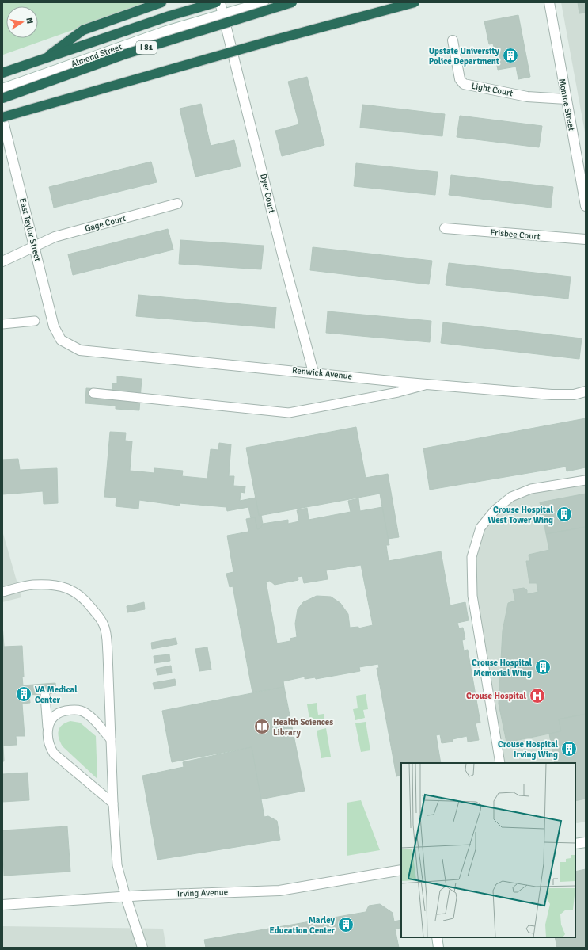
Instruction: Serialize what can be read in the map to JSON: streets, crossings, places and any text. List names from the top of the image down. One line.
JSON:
{"streets":{"highway":["I 81"],"street":["Almond Street","Light Court","Monroe Street","Dyer Court","Gage Court","East Taylor Street","Frisbee Court","Renwick Avenue","Irving Avenue"]},"crossings":[["Almond Street","Dyer Court"],["Light Court","Monroe Street"],["Dyer Court","Renwick Avenue"],["Gage Court","East Taylor Street"],["East Taylor Street","Renwick Avenue"]],"places":{"building":["Upstate University Police Department","Crouse Hospital West Tower Wing","Crouse Hospital Memorial Wing","VA Medical Center","Crouse Hospital Irving Wing","Marley Education Center"],"hospital":["Crouse Hospital"],"library":["Health Sciences Library"]},"north":"right"}
